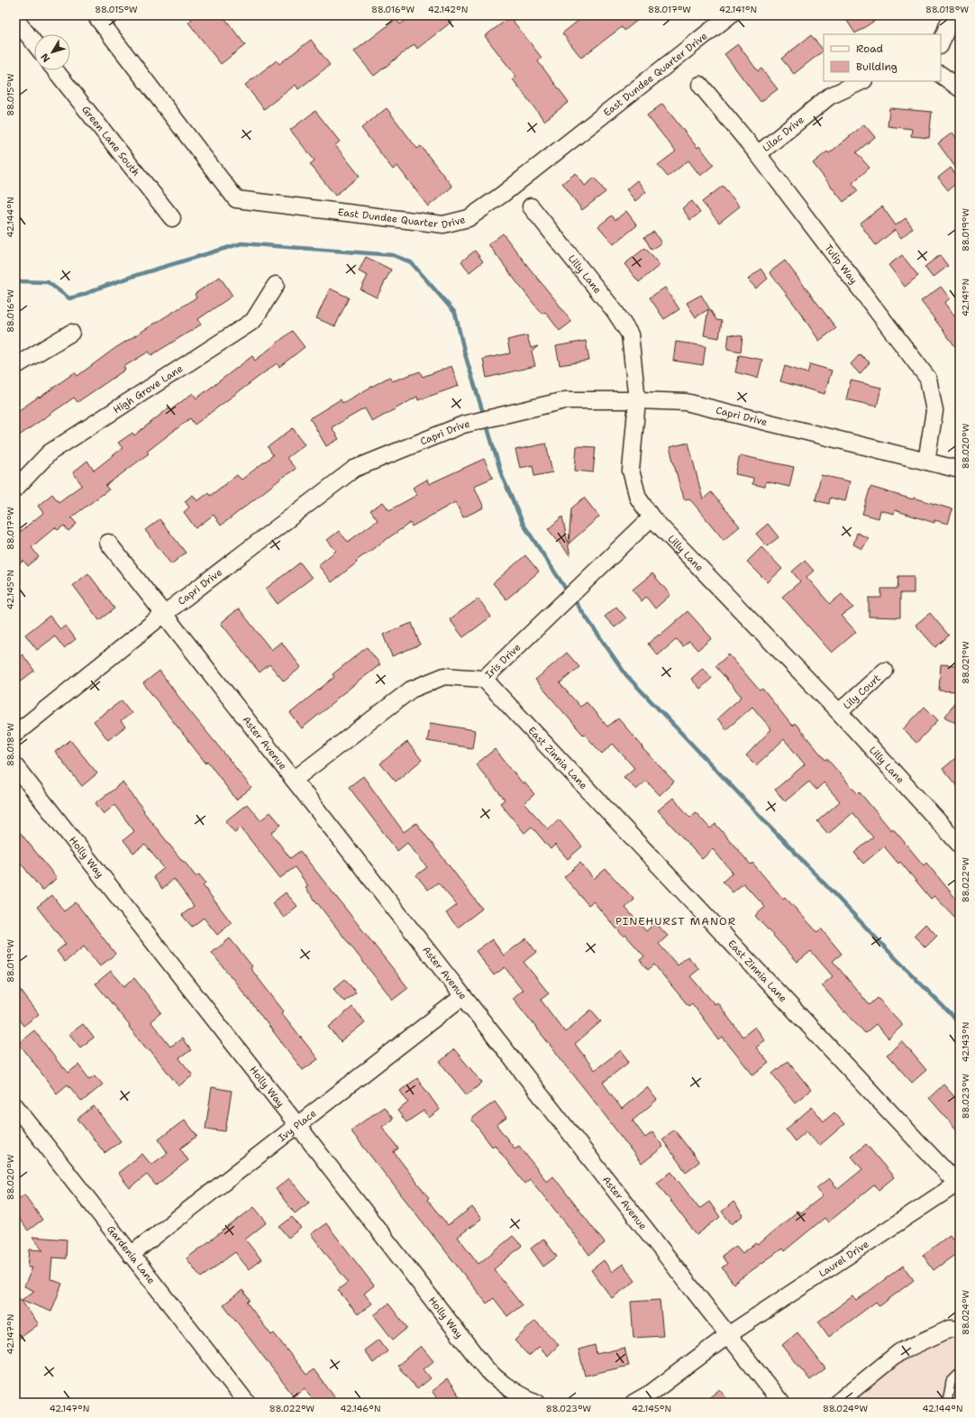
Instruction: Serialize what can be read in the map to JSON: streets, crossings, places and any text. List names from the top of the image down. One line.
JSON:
{"streets":{"street":["East Dundee Quarter Drive","Lilac Drive","Green Lane South","Tulip Way","Lilly Lane","High Grove Lane","Capri Drive","Iris Drive","Lily Court","Aster Avenue","East Zinnia Lane","Holly Way","Ivy Place","Gardenia Lane","Laurel Drive"]},"crossings":[["Lilac Drive","Tulip Way"],["Tulip Way","Capri Drive"],["Lilly Lane","Capri Drive"],["Lilly Lane","Iris Drive"],["Lilly Lane","Lily Court"],["Capri Drive","Aster Avenue"],["Iris Drive","Aster Avenue"],["Iris Drive","East Zinnia Lane"],["Aster Avenue","Ivy Place"],["Aster Avenue","Laurel Drive"],["East Zinnia Lane","Laurel Drive"],["Holly Way","Ivy Place"],["Ivy Place","Gardenia Lane"]],"districts":["PINEHURST MANOR"],"legend":["Road","Building"],"north":"bottom left","coordinates":["88.015°W","88.016°W","42.142°N","88.017°W","42.141°N","88.018°W","42.144°N","88.019°W","88.020°W","42.145°N","88.021°W","88.022°W","42.143°N","88.023°W","88.024°W","42.147°N","42.146°N"]}
